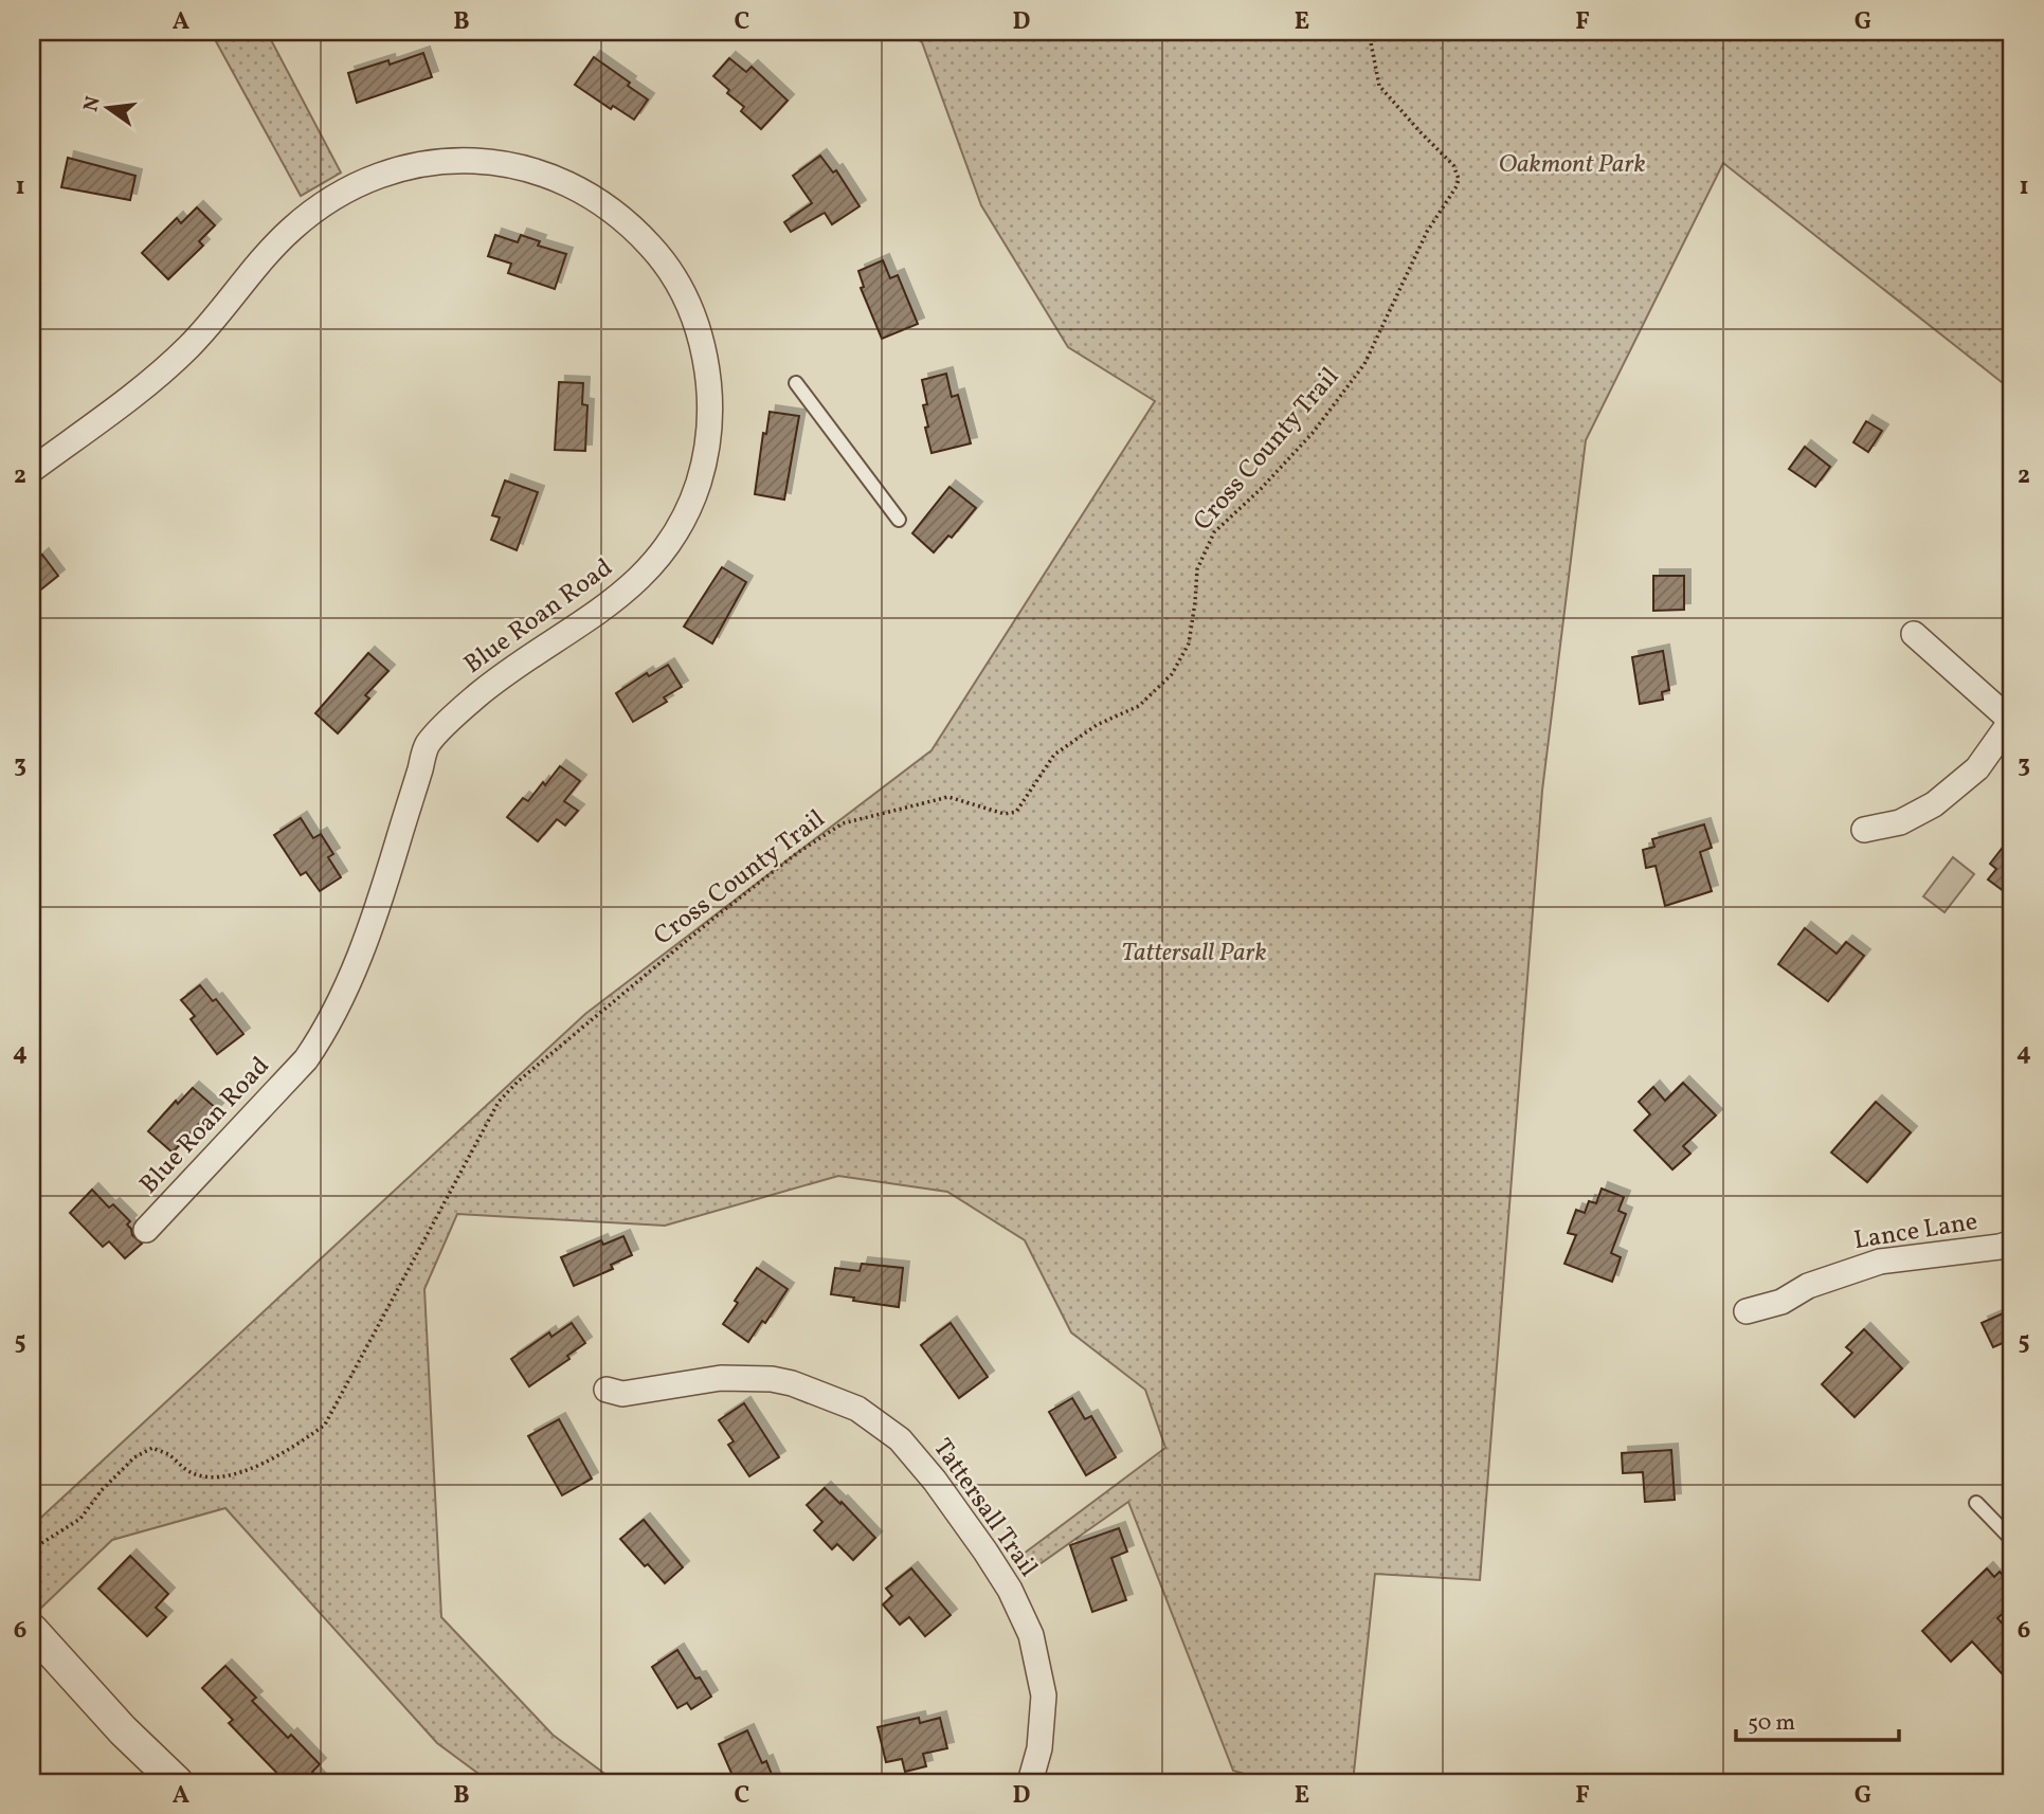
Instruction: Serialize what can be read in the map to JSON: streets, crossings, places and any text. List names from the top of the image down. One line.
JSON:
{"streets":{"street":["Blue Roan Road","Lance Lane","Tattersall Trail"],"path":["Cross County Trail"]},"parks":["Oakmont Park","Tattersall Park"],"scale_bar":"50 m","north":"left","grid":{"columns":["A","B","C","D","E","F","G"],"rows":["1","2","3","4","5","6"]}}
